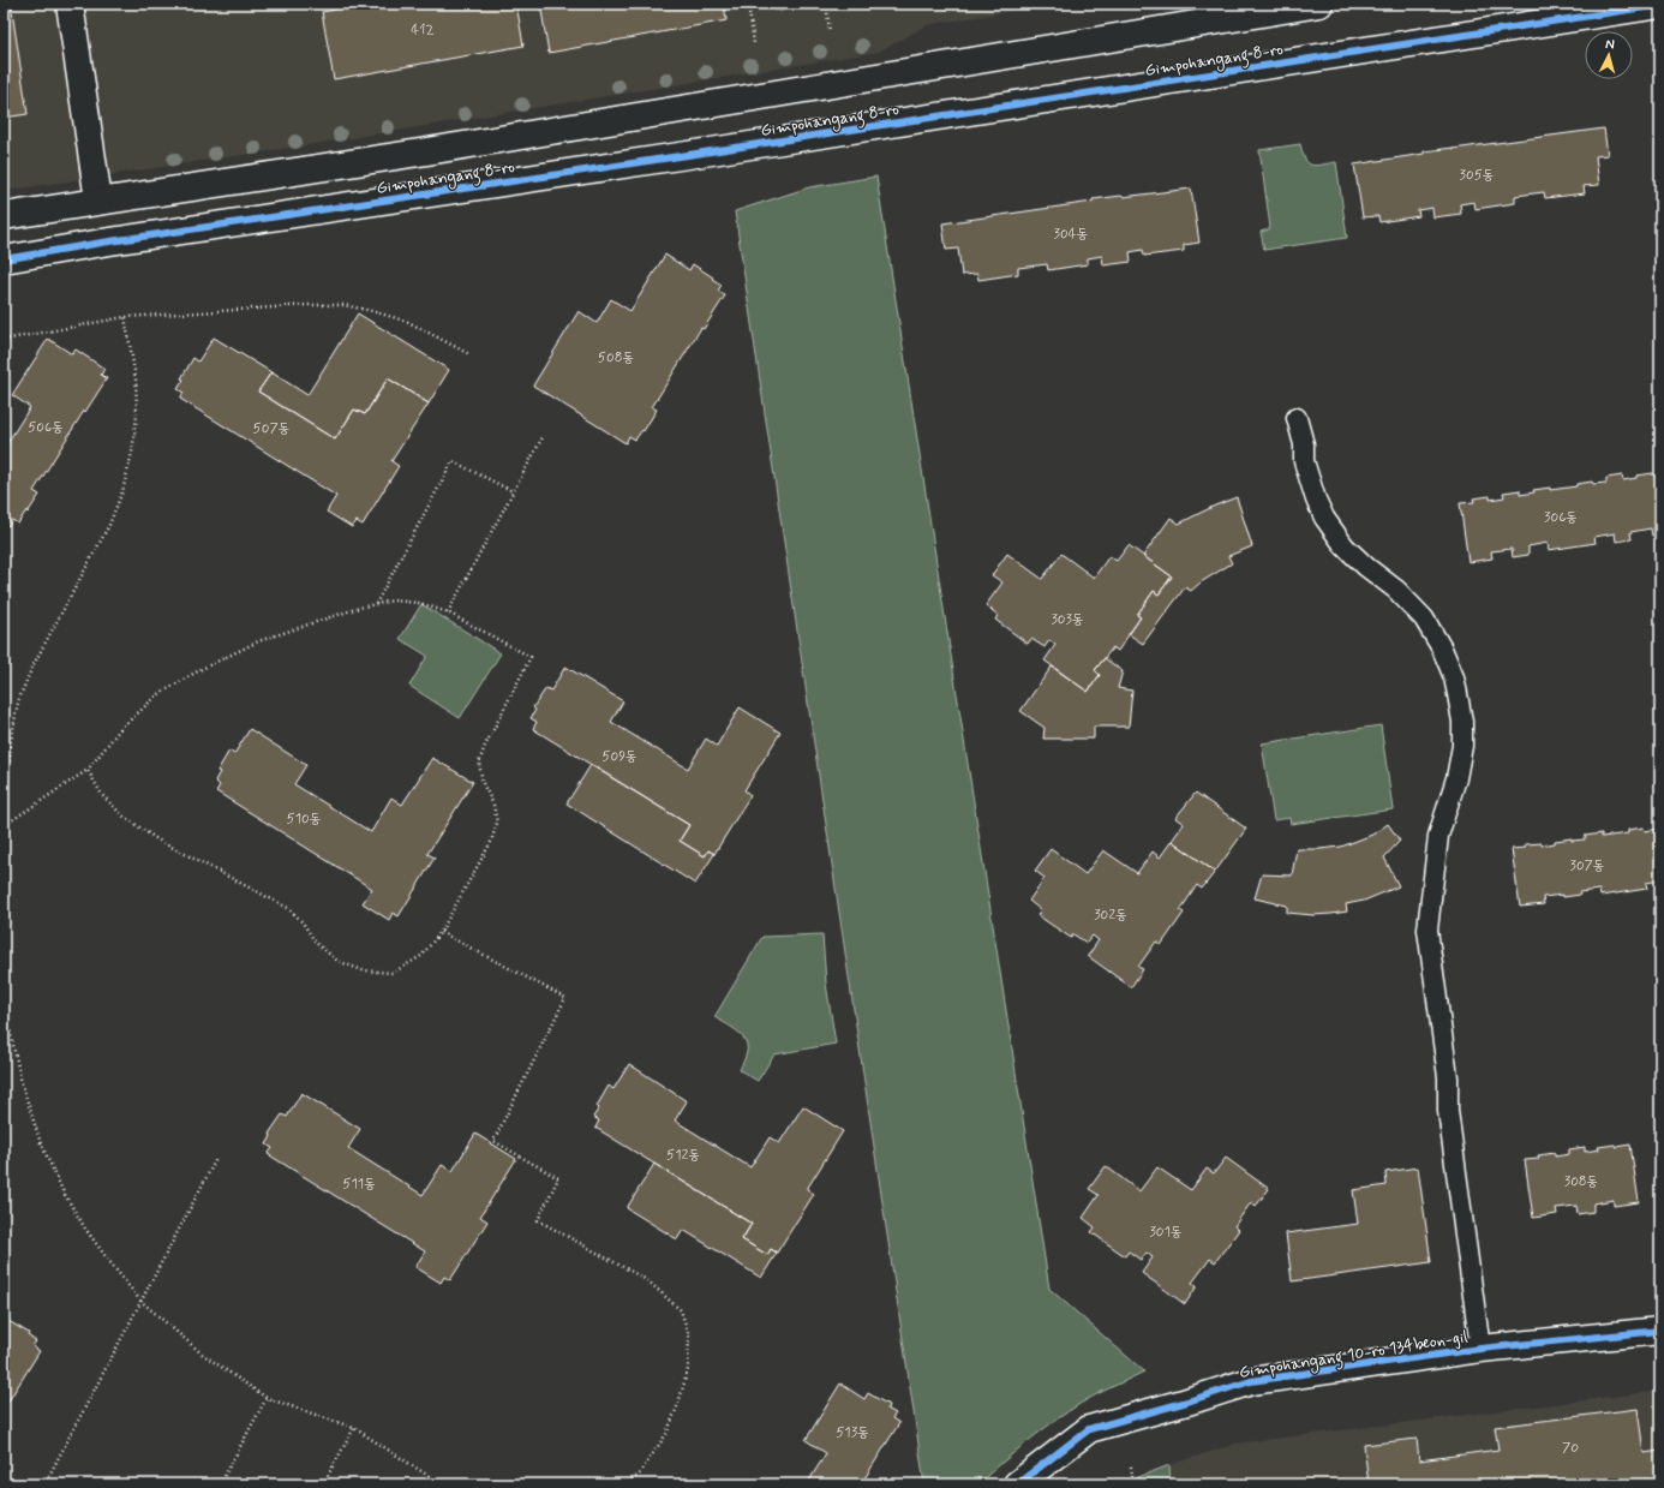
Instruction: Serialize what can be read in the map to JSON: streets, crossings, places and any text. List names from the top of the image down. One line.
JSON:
{"streets":{"street":["Gimpohangang 8-ro","Gimpohangang 10-ro 134beon-gil"]},"house_numbers":["412","305동","304동","508동","506동","507동","306동","303동","509동","510동","307동","302동","512동","308동","511동","301동","513동","70"],"north":"top"}
